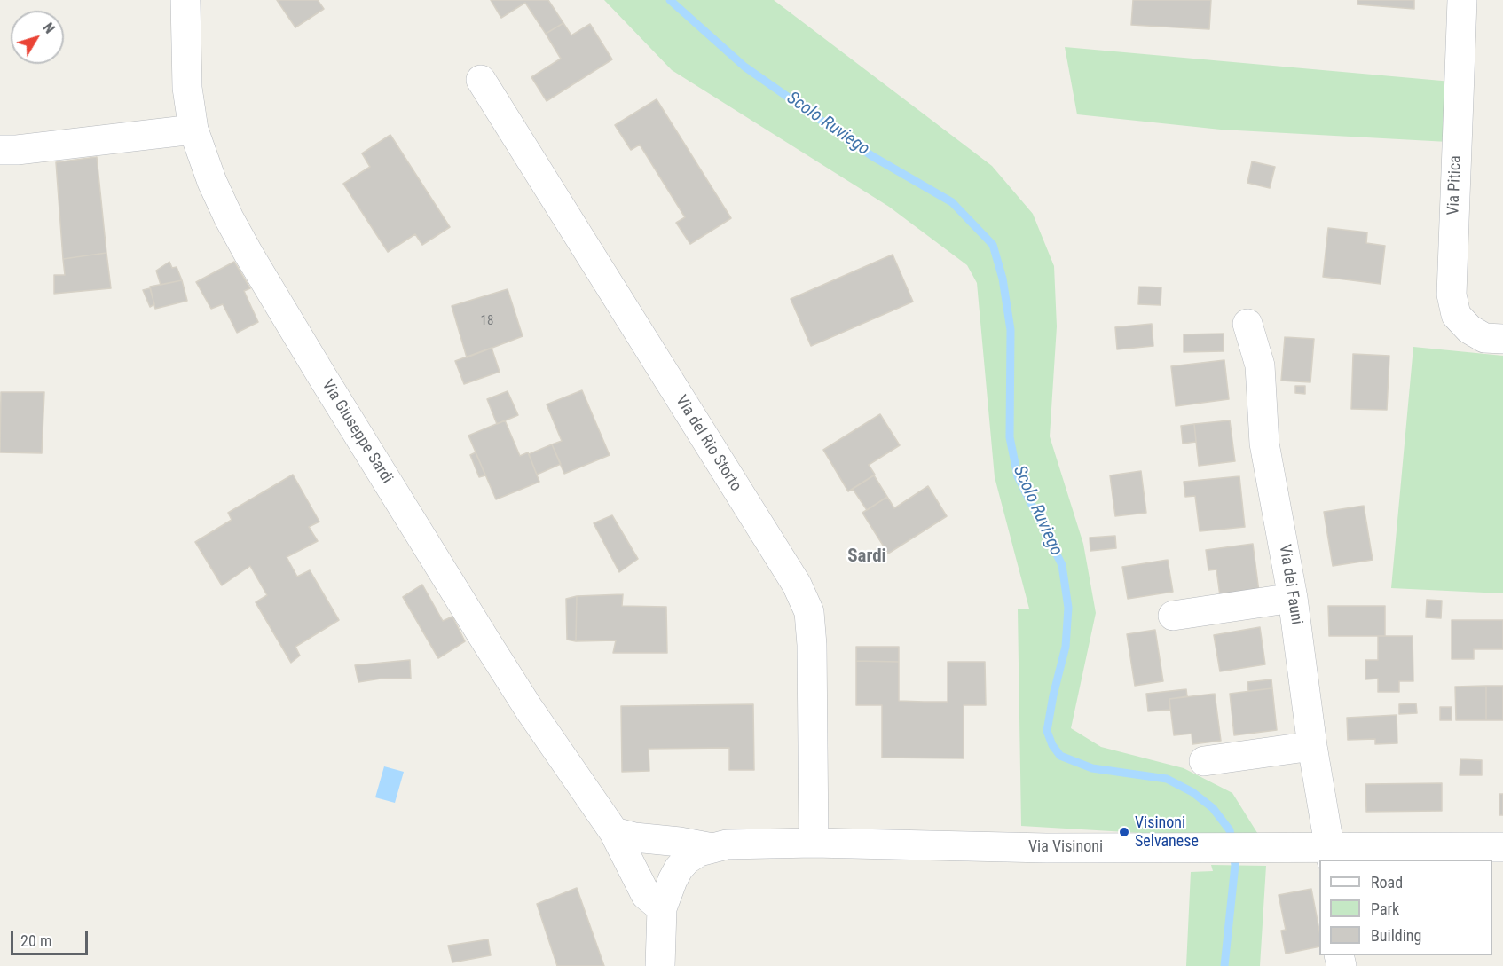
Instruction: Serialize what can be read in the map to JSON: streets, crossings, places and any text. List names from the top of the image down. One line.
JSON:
{"streets":{"street":["Via Pitica","Via Giuseppe Sardi","Via del Rio Storto","Via dei Fauni","Via Visinoni"]},"crossings":[["Via Giuseppe Sardi","Via Visinoni"],["Via del Rio Storto","Via Visinoni"],["Via dei Fauni","Via Visinoni"]],"districts":["Sardi"],"water":["Scolo Ruviego"],"places":["Visinoni Selvanese"],"house_numbers":["18"],"legend":["Road","Park","Building"],"scale_bar":"20 m","north":"top right"}
